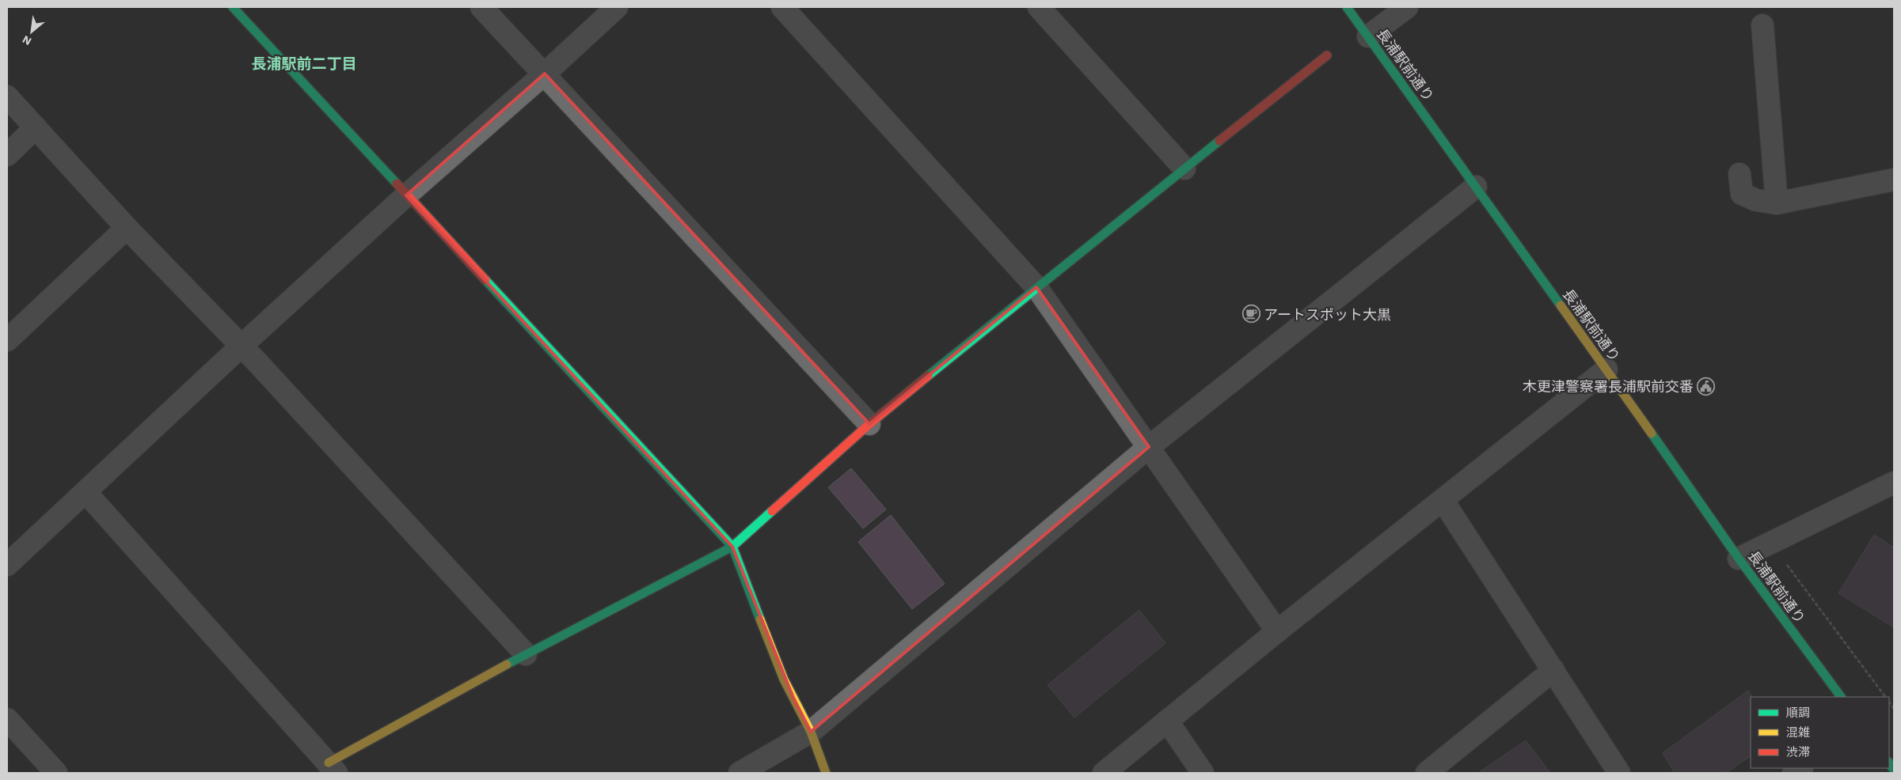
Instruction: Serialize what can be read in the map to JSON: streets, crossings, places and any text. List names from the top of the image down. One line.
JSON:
{"streets":{"street":["長浦駅前通り"]},"districts":["長浦駅前二丁目"],"places":{"cafe":["アートスポット大黒"],"public building":["木更津警察署長浦駅前交番"]},"legend":["順調","混雑","渋滞"],"north":"bottom left"}
